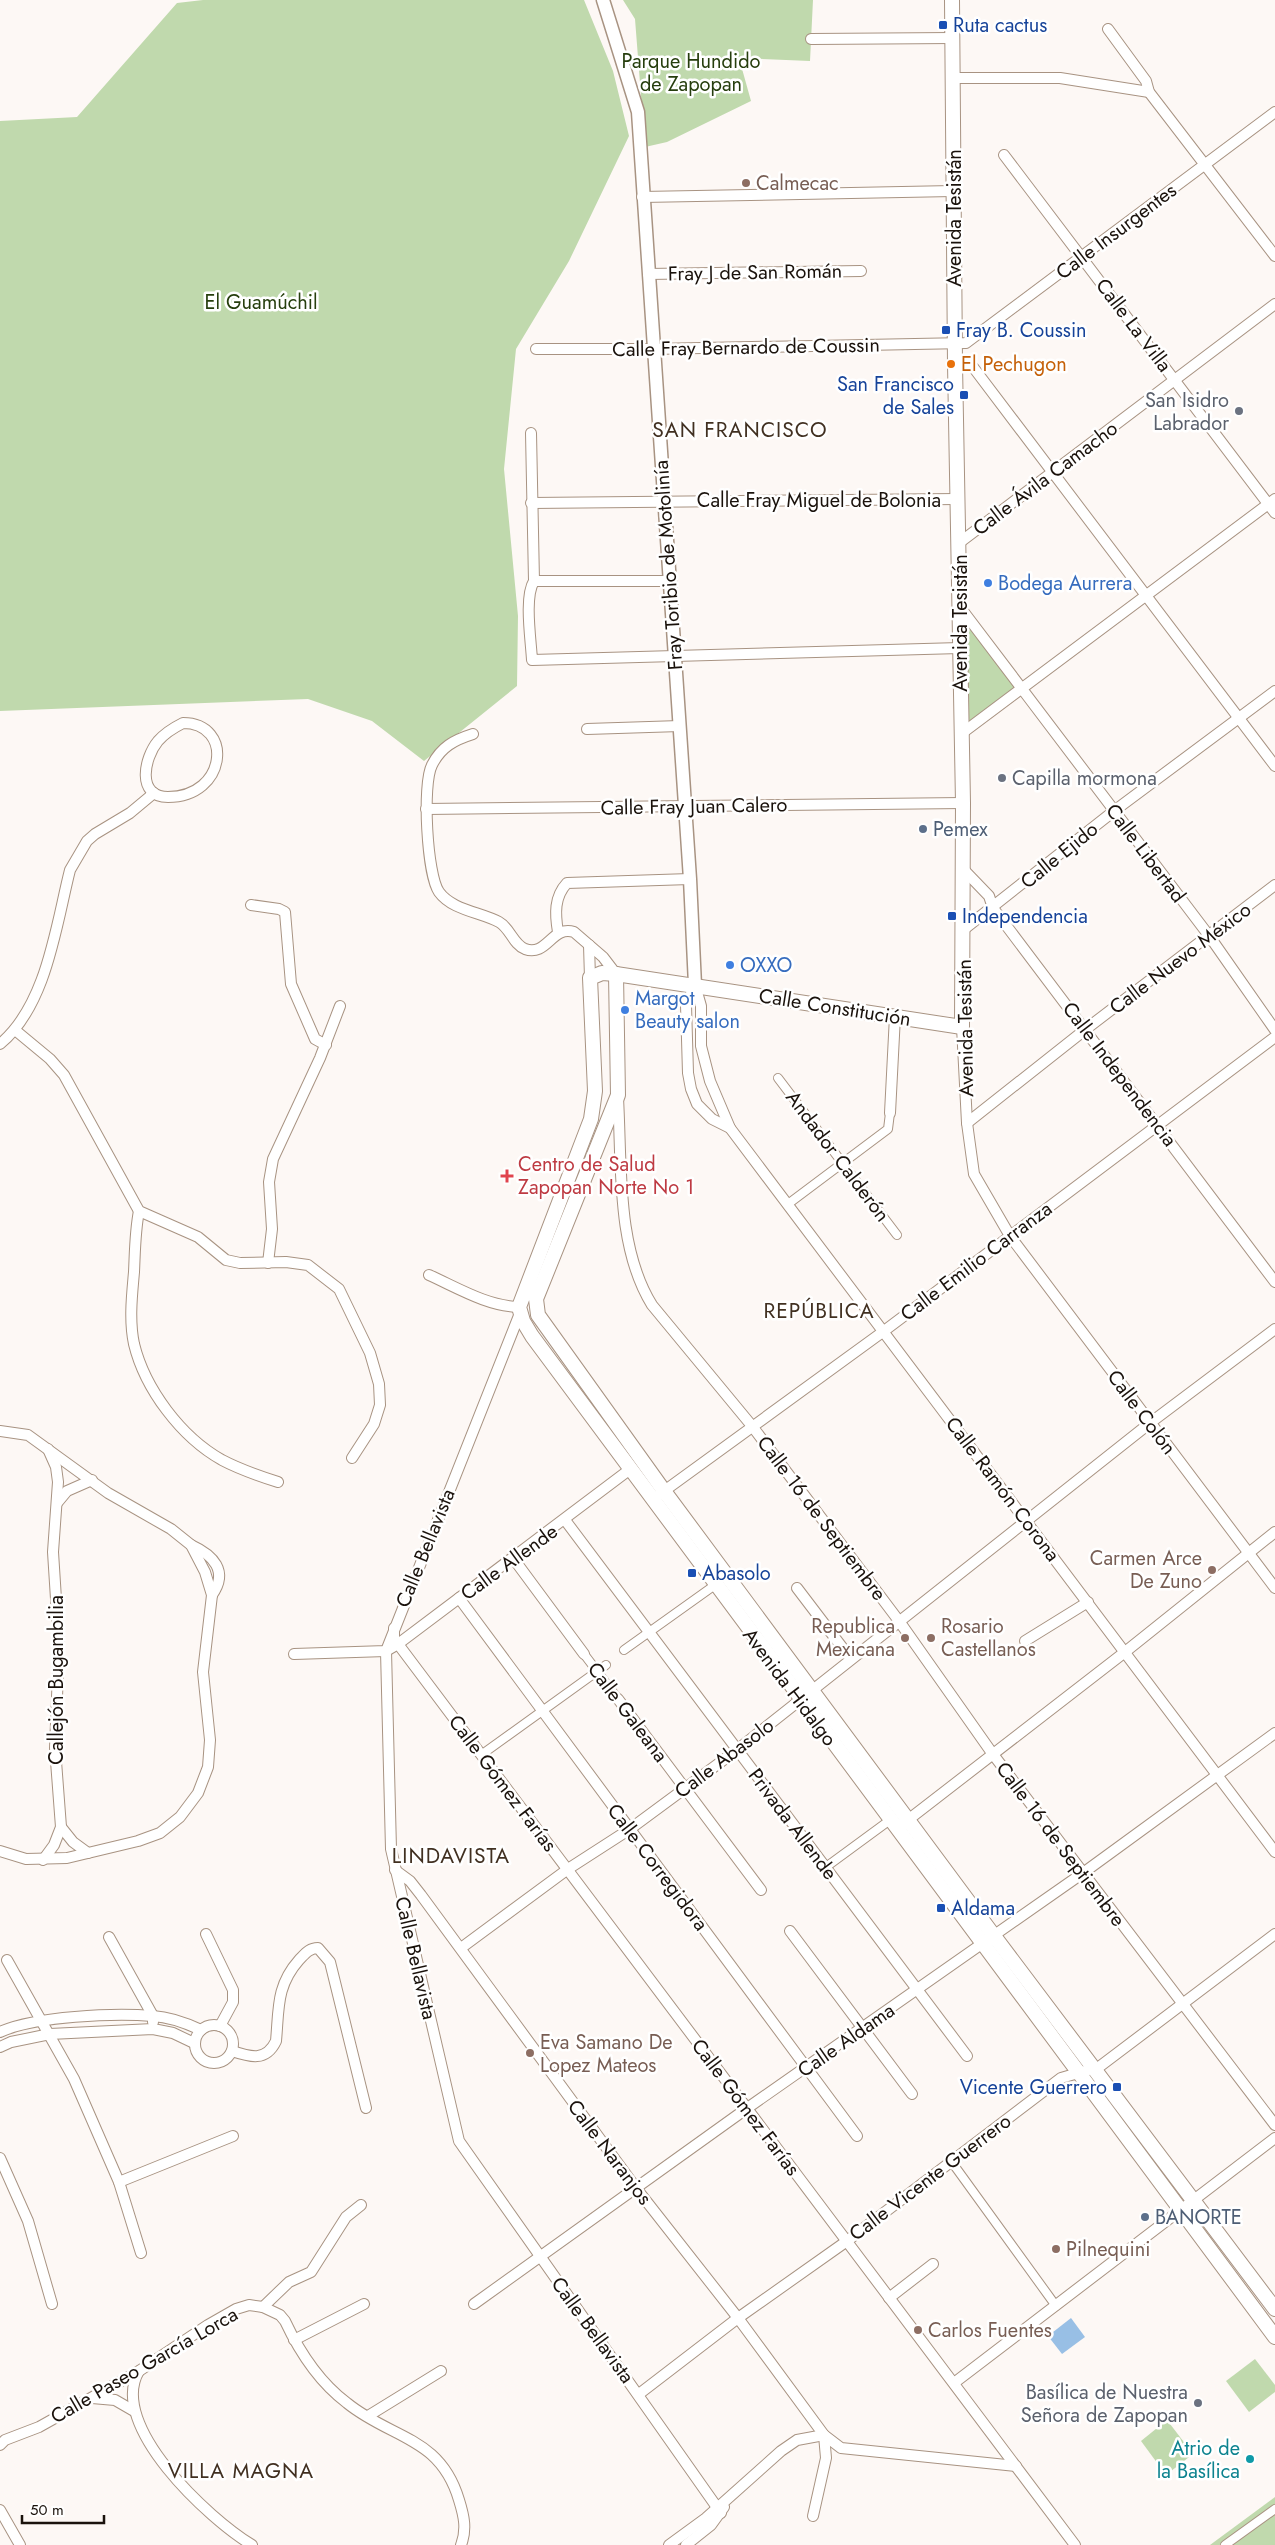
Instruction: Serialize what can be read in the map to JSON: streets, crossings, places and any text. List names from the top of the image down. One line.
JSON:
{"streets":{"main road":["Avenida Tesistán","Calle Constitución","Avenida Hidalgo"],"street":["Calle Insurgentes","Fray J de San Román","Calle La Villa","Calle Fray Bernardo de Coussin","Calle Ávila Camacho","Calle Fray Miguel de Bolonia","Fray Toribio de Motolinía","Calle Fray Juan Calero","Calle Libertad","Calle Ejido","Calle Nuevo México","Calle Independencia","Andador Calderón","Calle Emilio Carranza","Calle Colón","Calle Ramón Corona","Calle 16 de Septiembre","Calle Bellavista","Calle Allende","Callejón Bugambilia","Calle Galeana","Calle Abasolo","Calle Gómez Farías","Privada Allende","Calle Corregidora","Calle Aldama","Calle Naranjos","Calle Vicente Guerrero","Calle Paseo García Lorca"]},"crossings":[["Avenida Tesistán","Calle Insurgentes"],["Avenida Tesistán","Calle Fray Bernardo de Coussin"],["Avenida Tesistán","Calle Ávila Camacho"],["Avenida Tesistán","Calle Fray Miguel de Bolonia"],["Avenida Tesistán","Calle Fray Juan Calero"],["Avenida Tesistán","Calle Libertad"],["Avenida Tesistán","Calle Ejido"],["Avenida Tesistán","Calle Nuevo México"],["Avenida Tesistán","Calle Constitución"],["Avenida Tesistán","Calle Independencia"],["Avenida Tesistán","Calle Emilio Carranza"],["Avenida Tesistán","Calle Colón"],["Calle Insurgentes","Calle La Villa"],["Calle Insurgentes","Calle Fray Bernardo de Coussin"],["Fray J de San Román","Fray Toribio de Motolinía"],["Calle La Villa","Calle Ávila Camacho"],["Calle Fray Bernardo de Coussin","Fray Toribio de Motolinía"],["Calle Fray Miguel de Bolonia","Fray Toribio de Motolinía"],["Fray Toribio de Motolinía","Calle Fray Juan Calero"],["Fray Toribio de Motolinía","Calle Constitución"],["Fray Toribio de Motolinía","Calle Ramón Corona"],["Calle Libertad","Calle Ejido"],["Calle Libertad","Calle Nuevo México"],["Calle Ejido","Calle Independencia"],["Calle Nuevo México","Calle Independencia"],["Calle Constitución","Calle Ramón Corona"],["Calle Constitución","Avenida Hidalgo"],["Calle Independencia","Calle Emilio Carranza"],["Calle Emilio Carranza","Calle Colón"],["Calle Emilio Carranza","Calle Ramón Corona"],["Calle Emilio Carranza","Calle 16 de Septiembre"],["Calle Emilio Carranza","Avenida Hidalgo"],["Calle Colón","Calle Abasolo"],["Calle Ramón Corona","Calle Abasolo"],["Calle Ramón Corona","Calle Aldama"],["Calle 16 de Septiembre","Avenida Hidalgo"],["Calle 16 de Septiembre","Calle Abasolo"],["Calle 16 de Septiembre","Calle Aldama"],["Calle 16 de Septiembre","Calle Vicente Guerrero"],["Calle Bellavista","Calle Allende"],["Calle Bellavista","Avenida Hidalgo"],["Calle Bellavista","Calle Gómez Farías"],["Calle Bellavista","Calle Aldama"],["Calle Bellavista","Calle Naranjos"],["Calle Bellavista","Calle Vicente Guerrero"],["Calle Allende","Avenida Hidalgo"],["Calle Allende","Calle Galeana"],["Calle Allende","Calle Gómez Farías"],["Calle Allende","Privada Allende"],["Calle Allende","Calle Corregidora"],["Avenida Hidalgo","Calle Abasolo"],["Avenida Hidalgo","Calle Aldama"],["Avenida Hidalgo","Calle Vicente Guerrero"],["Calle Galeana","Calle Abasolo"],["Calle Abasolo","Calle Gómez Farías"],["Calle Abasolo","Privada Allende"],["Calle Abasolo","Calle Corregidora"],["Calle Abasolo","Calle Naranjos"],["Calle Gómez Farías","Calle Aldama"],["Calle Gómez Farías","Calle Vicente Guerrero"],["Privada Allende","Calle Aldama"],["Calle Corregidora","Calle Aldama"],["Calle Aldama","Calle Naranjos"],["Calle Naranjos","Calle Vicente Guerrero"]],"districts":["SAN FRANCISCO","REPÚBLICA","LINDAVISTA","VILLA MAGNA"],"parks":["Parque Hundido de Zapopan","El Guamúchil"],"places":{"transit":["Ruta cactus","Fray B. Coussin","San Francisco de Sales","Independencia","Abasolo","Aldama","Vicente Guerrero"],"other":["Calmecac","El Pechugon","San Isidro Labrador","Bodega Aurrera","Capilla mormona","Pemex","OXXO","Margot Beauty salon","Carmen Arce De Zuno","Republica Mexicana","Rosario Castellanos","Eva Samano De Lopez Mateos","BANORTE","Pilnequini","Carlos Fuentes","Basílica de Nuestra Señora de Zapopan","Atrio de la Basílica"],"health":["Centro de Salud Zapopan Norte No 1"]},"scale_bar":"50 m"}
